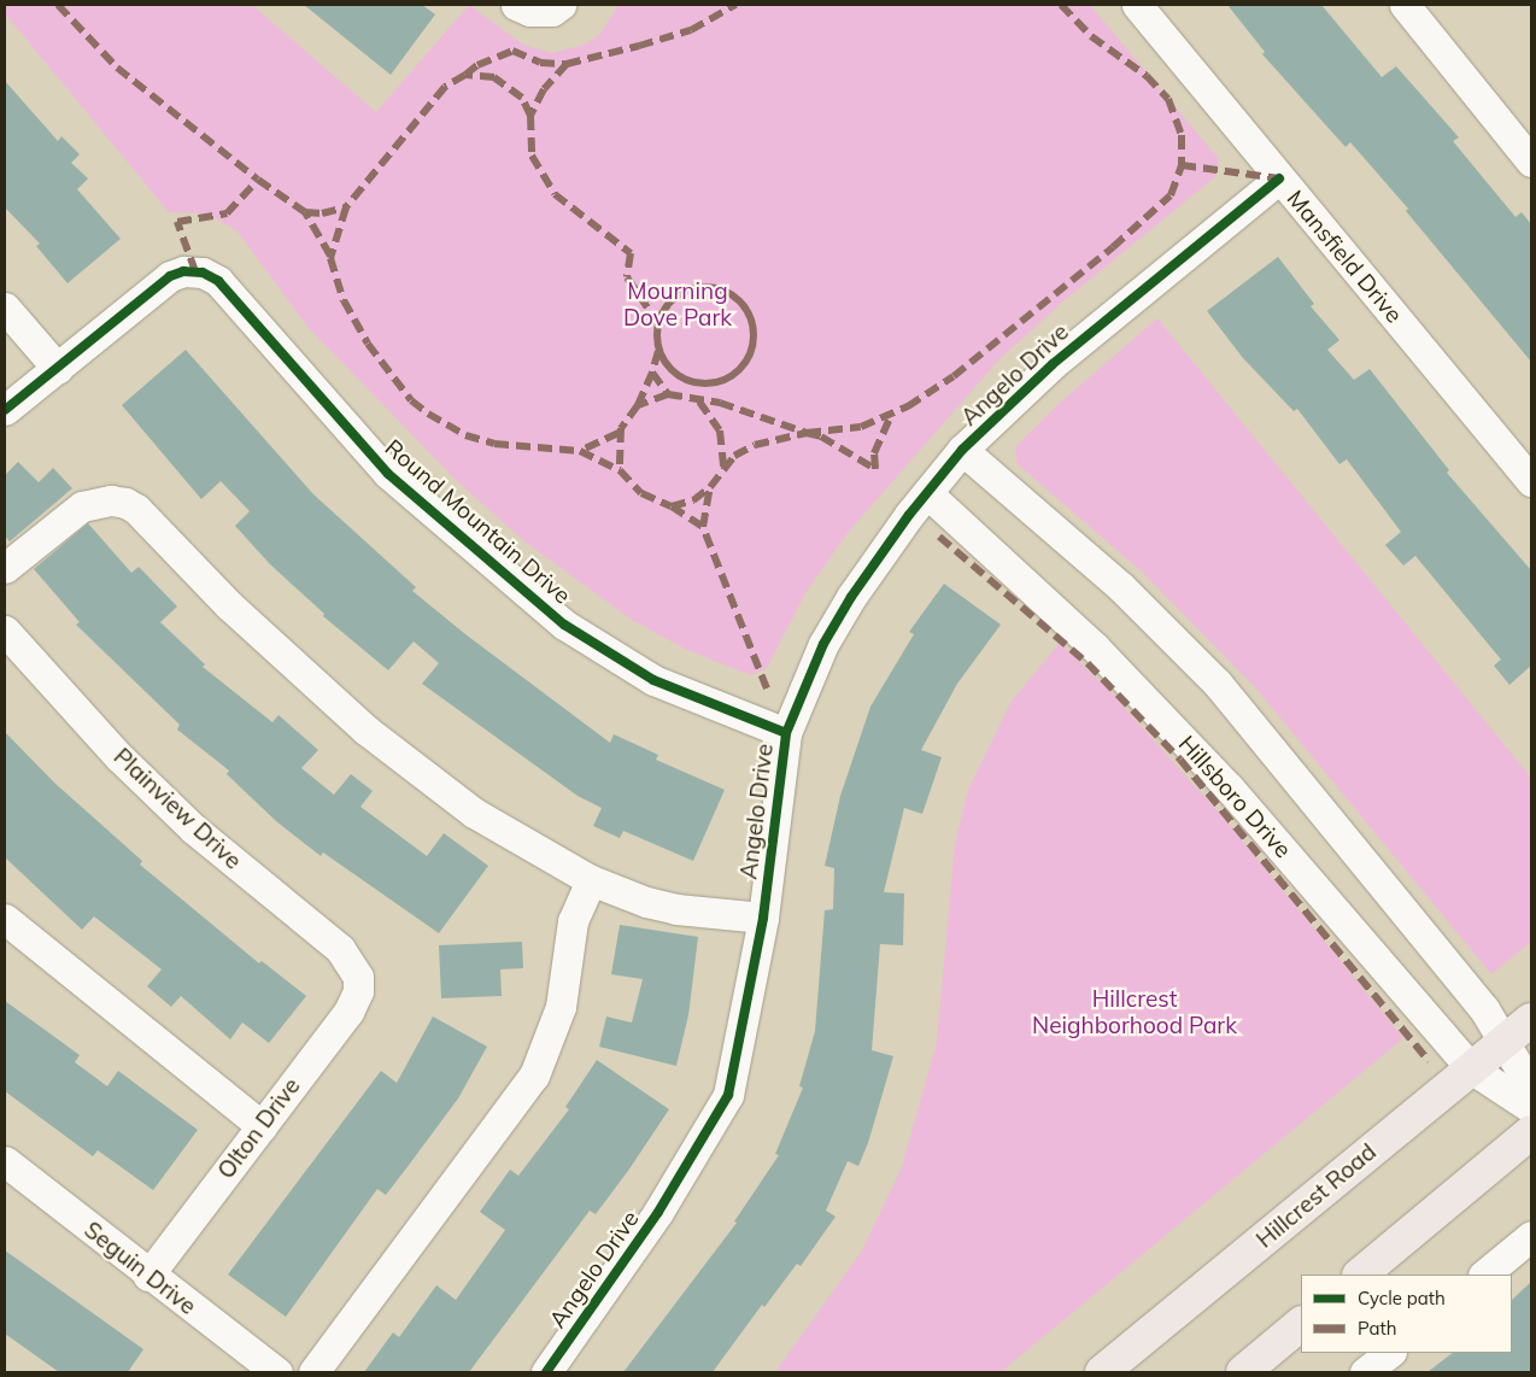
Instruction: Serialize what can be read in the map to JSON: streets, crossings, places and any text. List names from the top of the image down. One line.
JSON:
{"streets":{"main road":["Hillcrest Road"],"street":["Mansfield Drive","Angelo Drive","Round Mountain Drive","Hillsboro Drive","Plainview Drive","Olton Drive","Seguin Drive"]},"crossings":[["Mansfield Drive","Angelo Drive"],["Angelo Drive","Round Mountain Drive"],["Angelo Drive","Hillsboro Drive"],["Hillsboro Drive","Hillcrest Road"],["Plainview Drive","Olton Drive"],["Olton Drive","Seguin Drive"]],"parks":["Mourning Dove Park","Hillcrest Neighborhood Park"],"legend":["Cycle path","Path"]}
